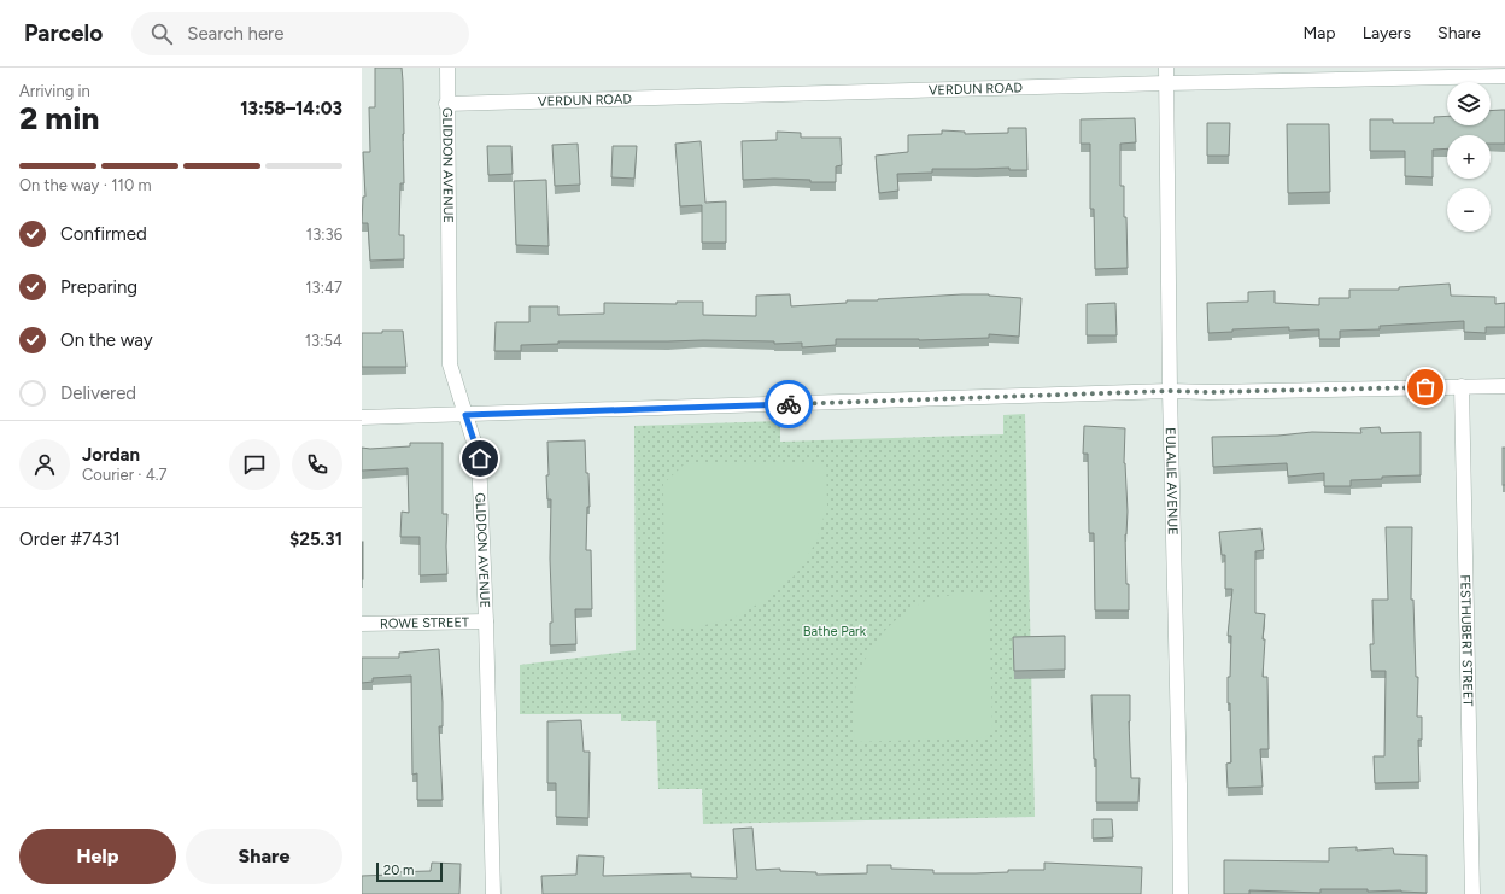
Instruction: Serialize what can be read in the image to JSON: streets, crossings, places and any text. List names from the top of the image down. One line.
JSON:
{"streets":{"street":["VERDUN ROAD","GLIDDON AVENUE","EULALIE AVENUE","ROWE STREET","FESTHUBERT STREET"]},"crossings":[["VERDUN ROAD","GLIDDON AVENUE"],["VERDUN ROAD","EULALIE AVENUE"],["GLIDDON AVENUE","ROWE STREET"]],"parks":["Bathe Park"],"scale_bar":"20 m","page":{"header":"Parcelo","search":"Search here","nav":["Map","Layers","Share"],"heading":["2 min","Arriving in","13:58–14:03"],"panel":["Jordan","Courier · 4.7","Order #7431","$25.31"],"map_buttons":["+","−"],"bar":"On the way · 110 m","list":[["Confirmed","13:36"],["Preparing","13:47"],["On the way","13:54"],"Delivered"],"buttons":["Help","Share"],"scale":"20 m"}}
